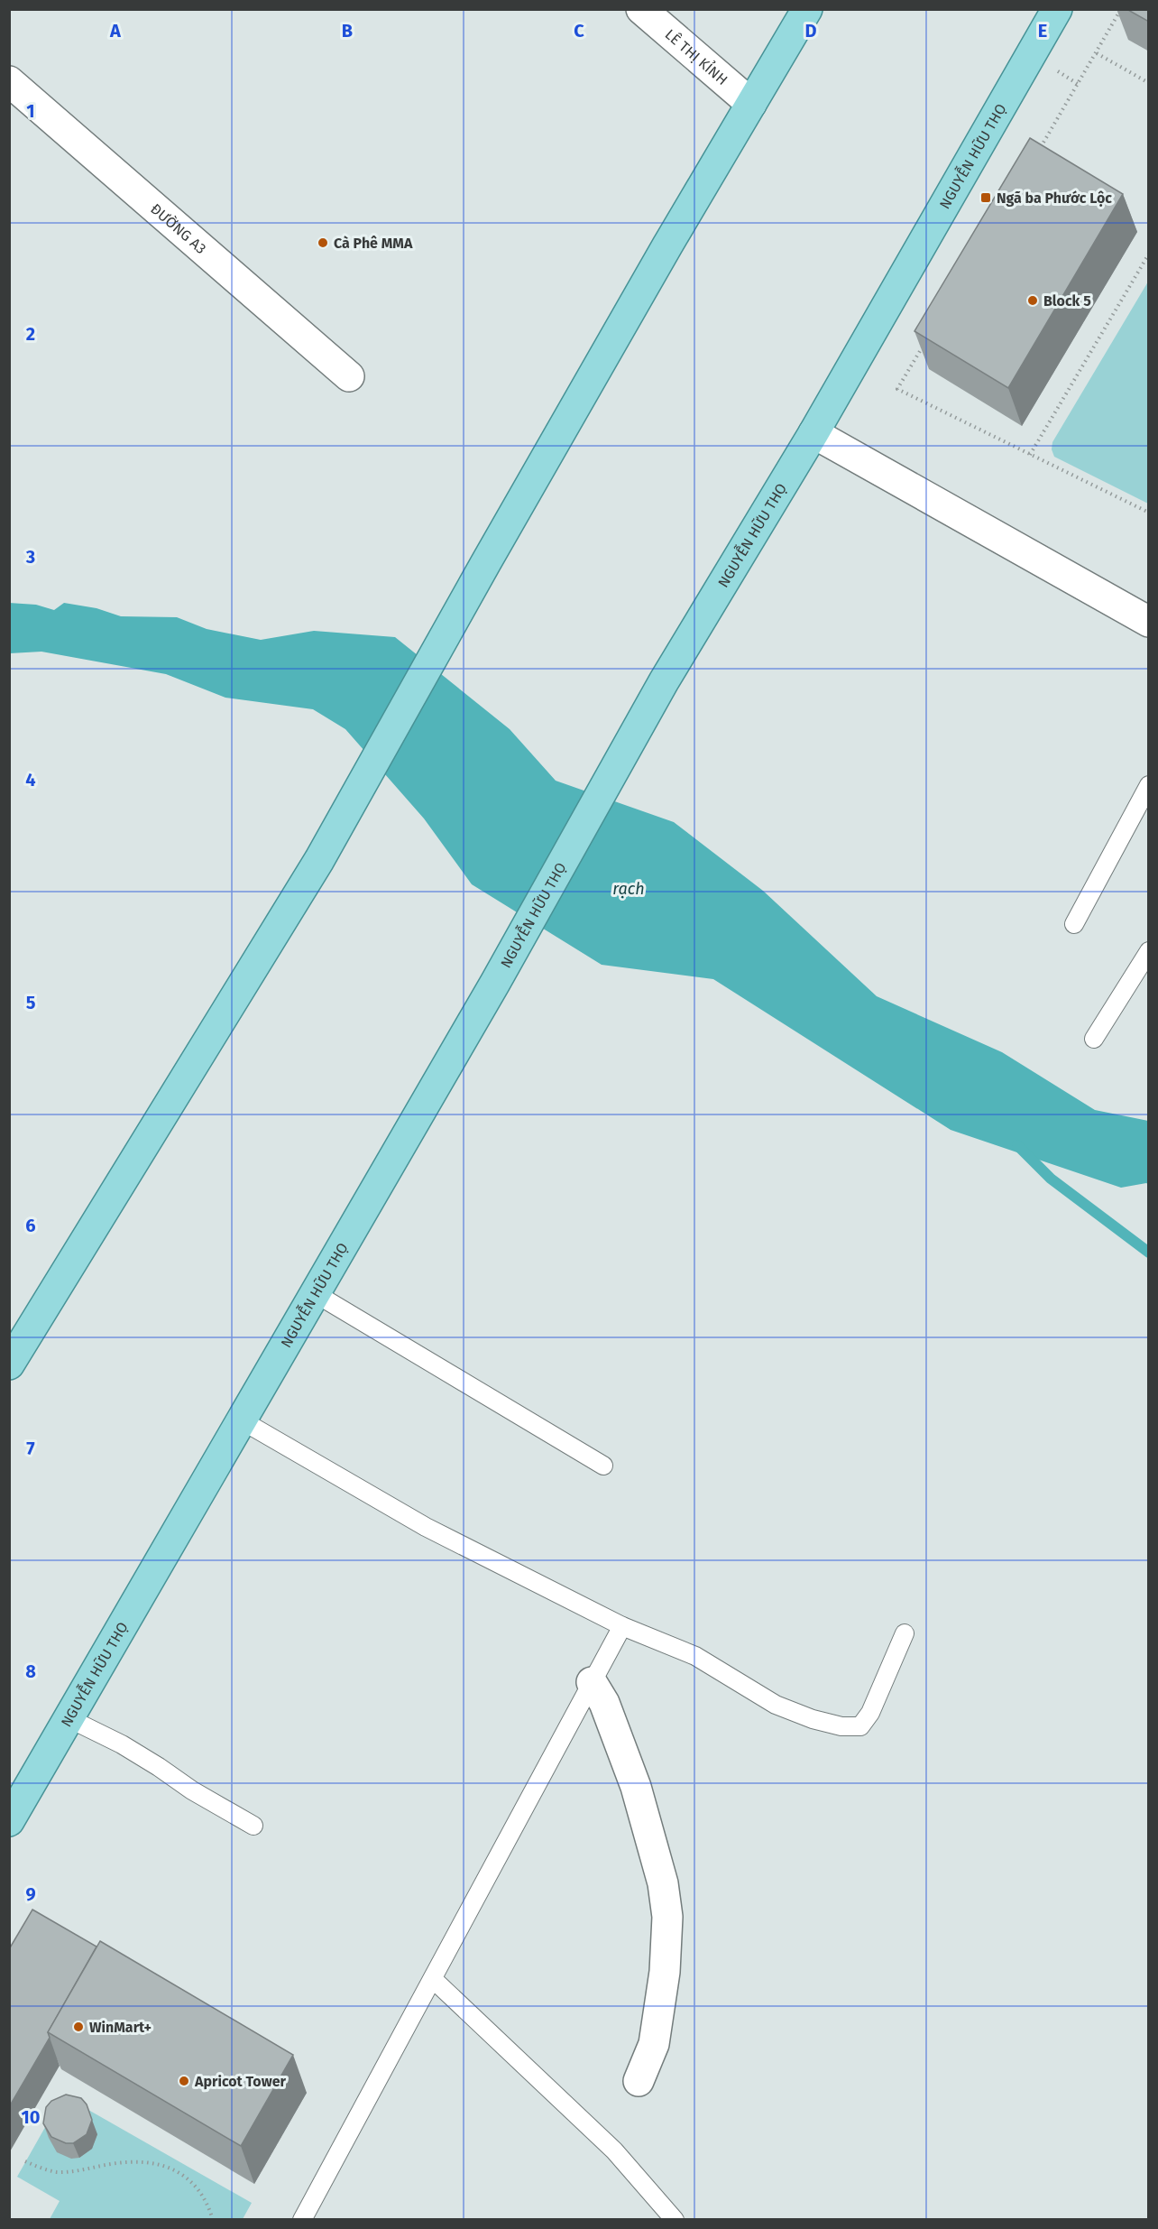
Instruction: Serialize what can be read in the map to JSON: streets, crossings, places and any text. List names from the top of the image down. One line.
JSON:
{"streets":{"main road":["NGUYỄN HỮU THỌ"],"street":["LÊ THỊ KỈNH","ĐƯỜNG A3"]},"water":["rạch"],"places":{"transit":["Ngã ba Phước Lộc"],"other":["Cà Phê MMA","Block 5","WinMart+","Apricot Tower"]},"grid":{"columns":["A","B","C","D","E"],"rows":["1","2","3","4","5","6","7","8","9","10"]}}
